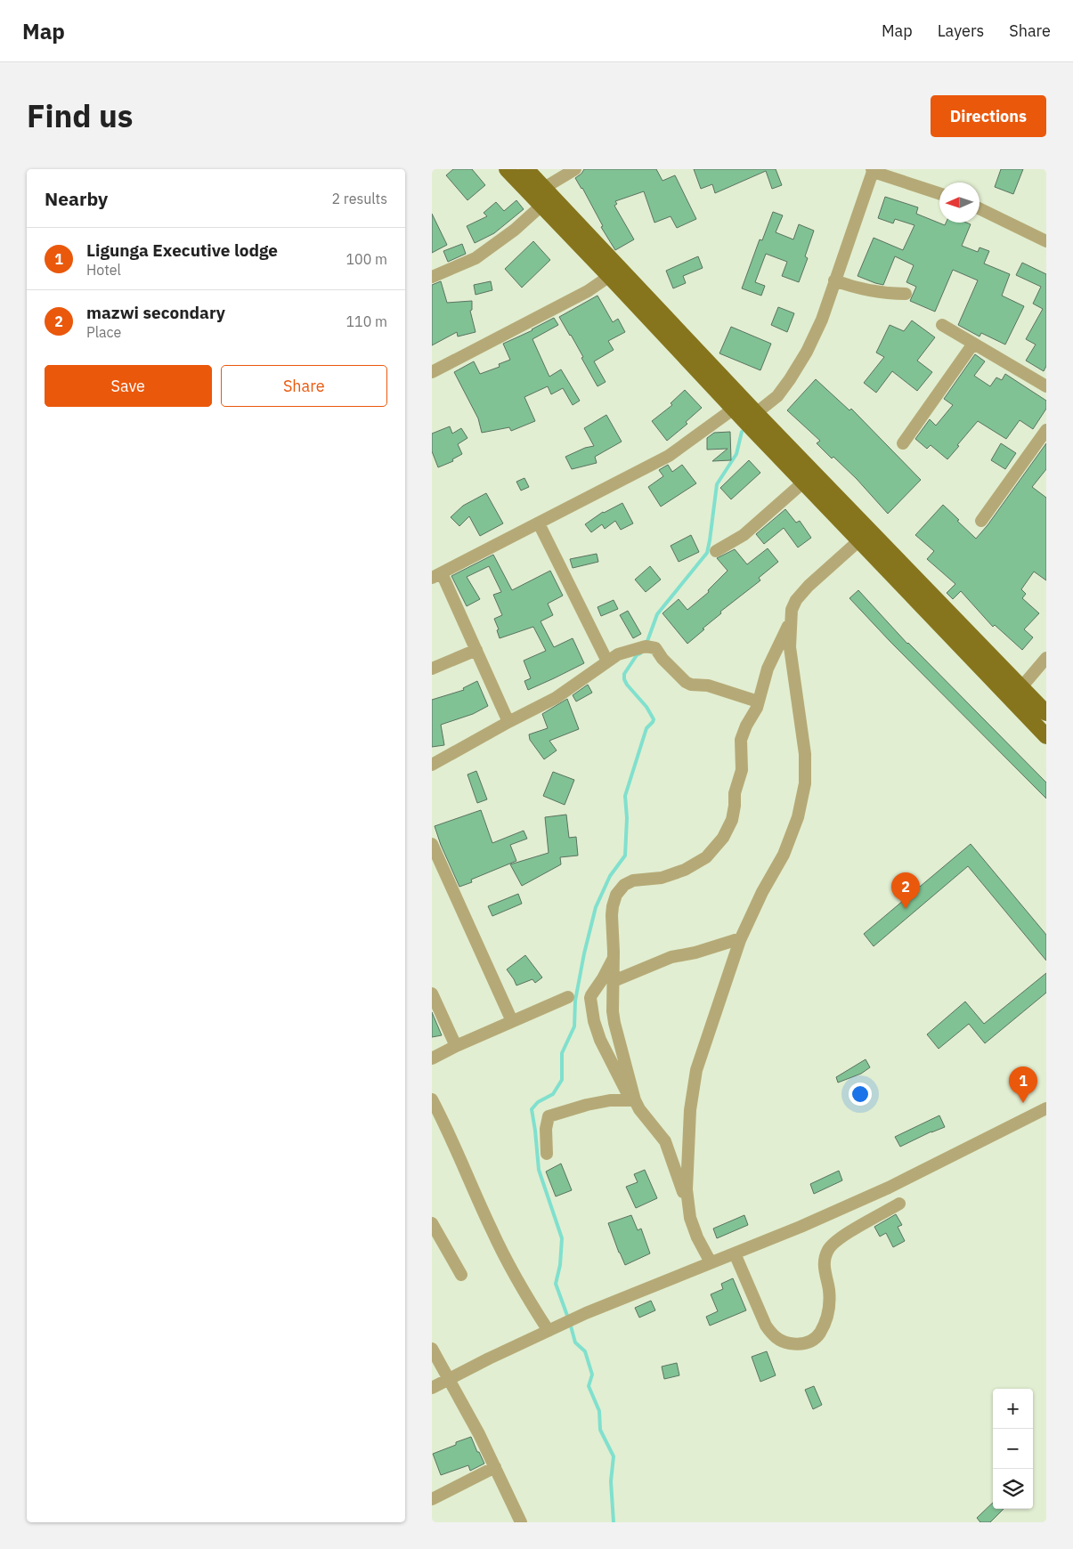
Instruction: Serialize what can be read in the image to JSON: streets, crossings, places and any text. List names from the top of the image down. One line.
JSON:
{"north":"left","page":{"header":"Map","nav":["Map","Layers","Share"],"title":"Find us","buttons":["Directions",["Save","Share"]],"heading":["Nearby","2 results"],"list":[{"mark":"1","name":"Ligunga Executive lodge","note":"Hotel","value":"100 m"},{"mark":"2","name":"mazwi secondary","note":"Place","value":"110 m"}],"pins":["2","1"],"map_buttons":["+","−"]}}
